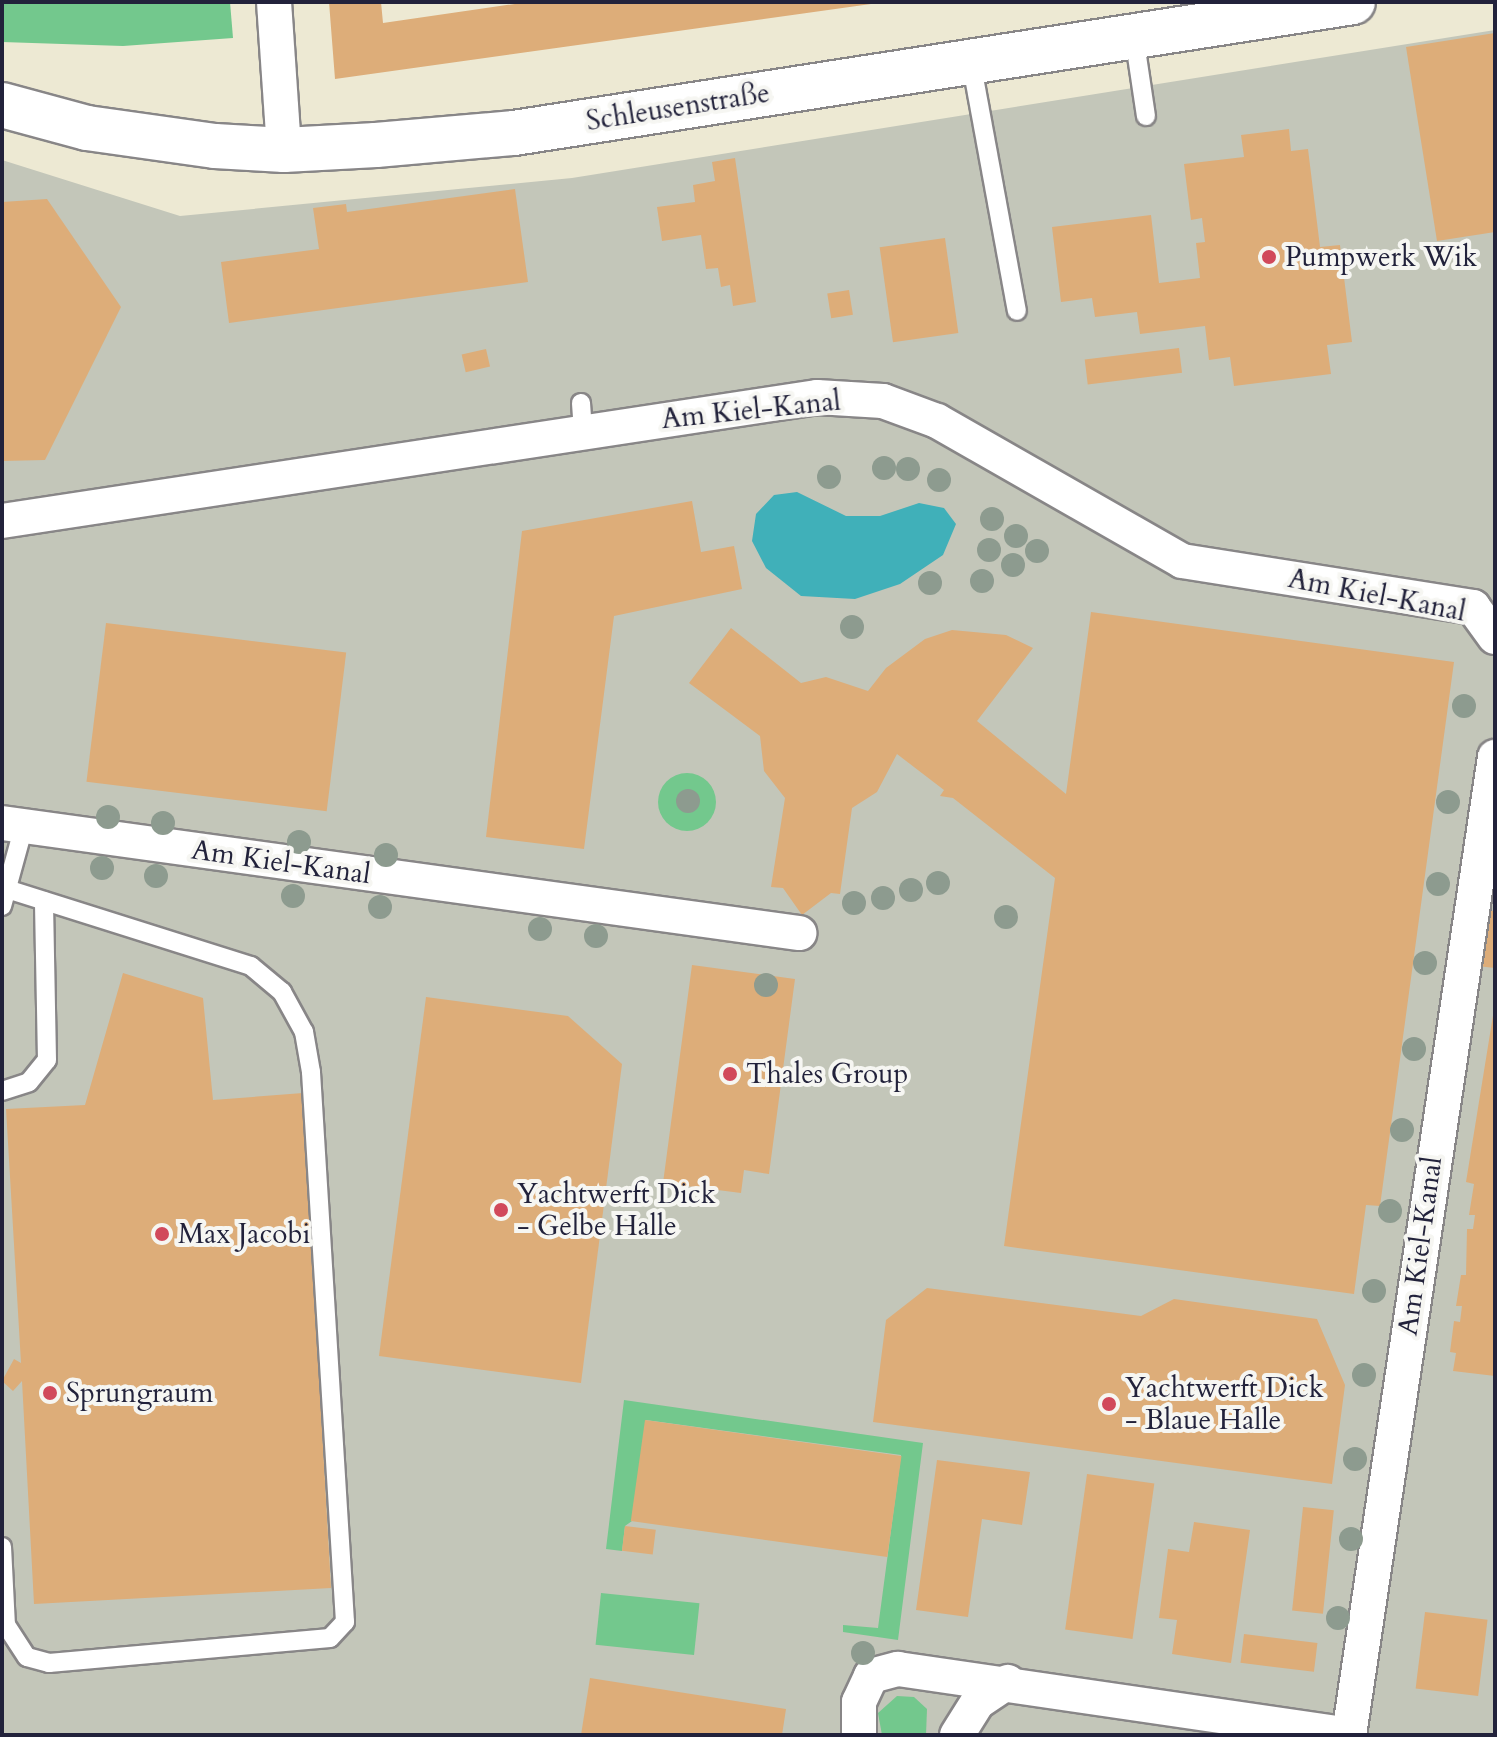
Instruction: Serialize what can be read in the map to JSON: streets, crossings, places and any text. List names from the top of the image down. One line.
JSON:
{"streets":{"street":["Schleusenstraße","Am Kiel-Kanal"]},"places":["Pumpwerk Wik","Thales Group","Yachtwerft Dick - Gelbe Halle","Max Jacobi","Sprungraum","Yachtwerft Dick - Blaue Halle"]}
